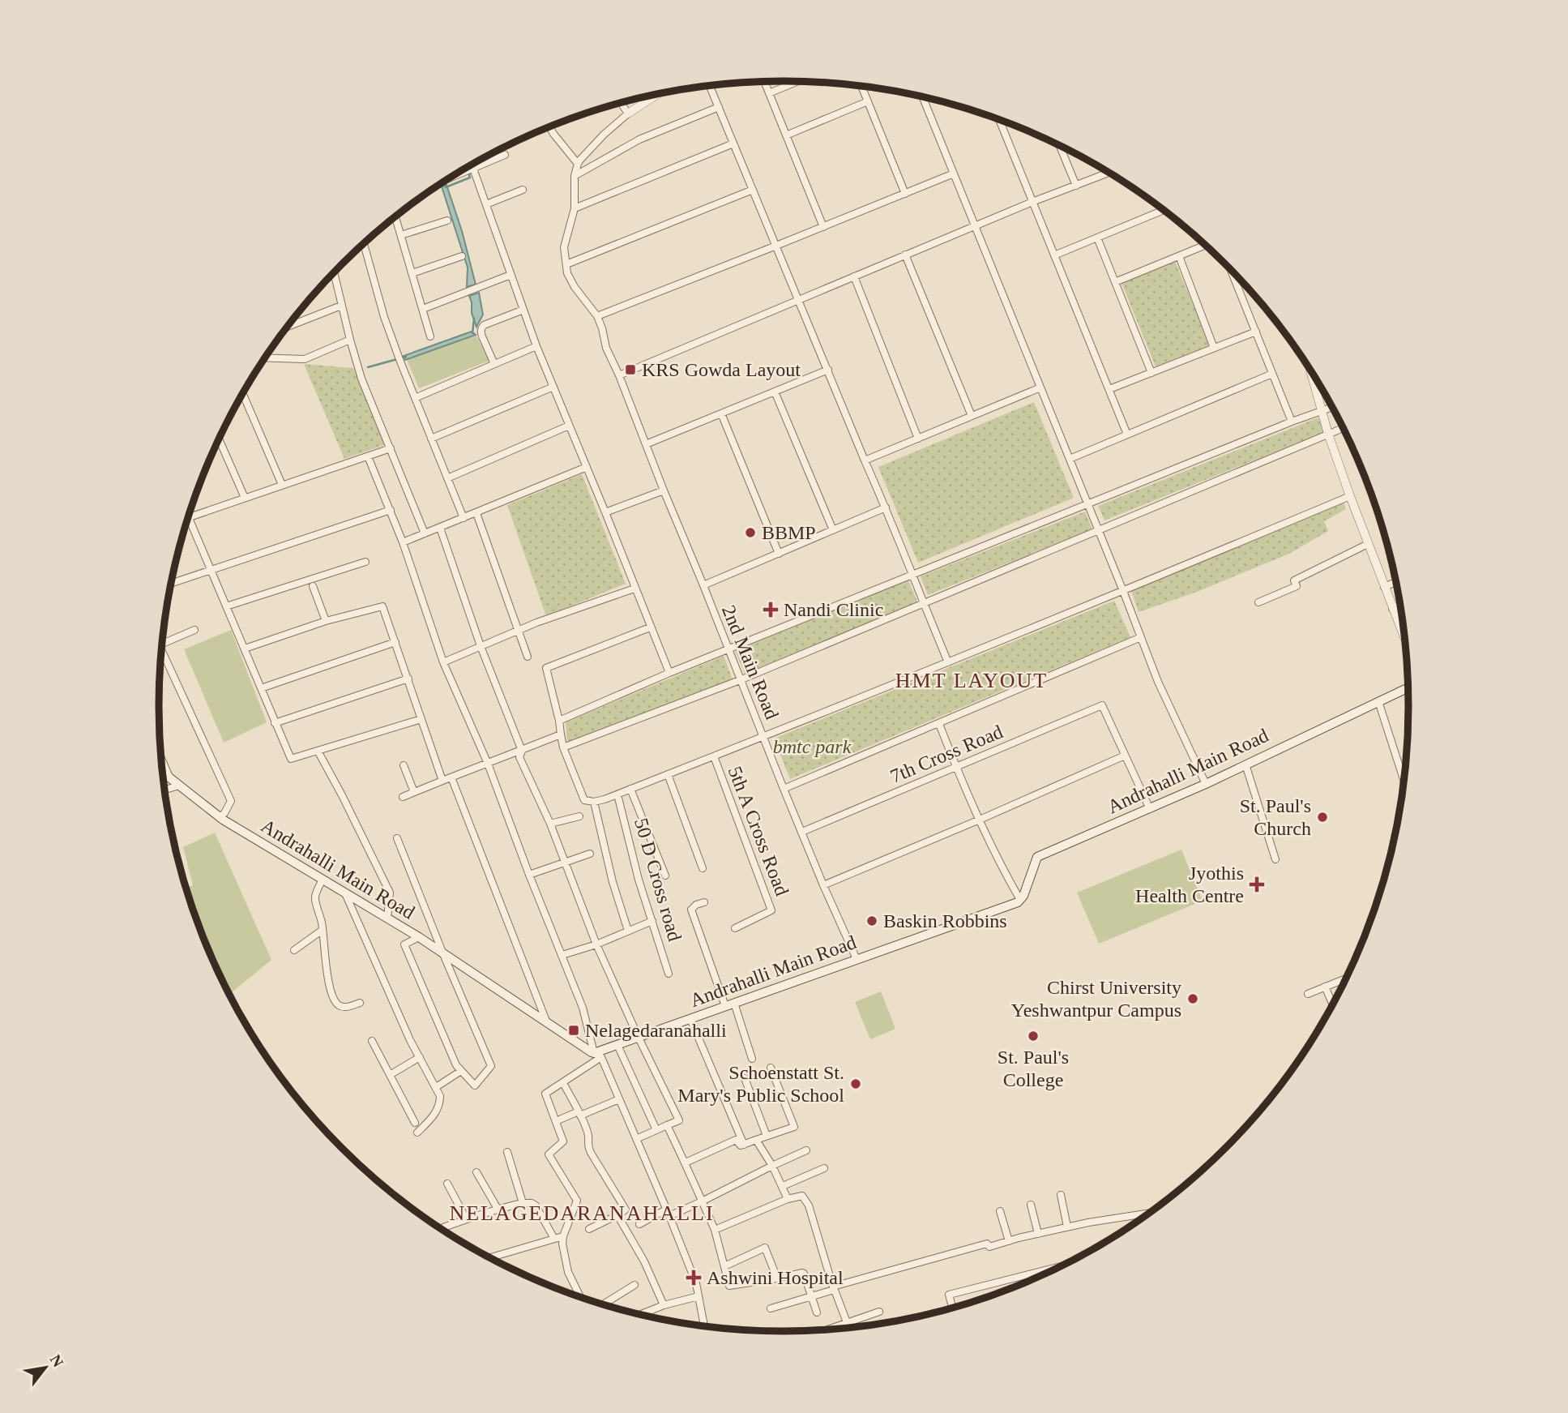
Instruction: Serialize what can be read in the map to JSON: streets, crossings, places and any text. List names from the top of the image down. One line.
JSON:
{"streets":{"main road":["Andrahalli Main Road"],"street":["2nd Main Road","7th Cross Road","5th A Cross Road","50 D Cross road"]},"crossings":[["2nd Main Road","7th Cross Road"],["2nd Main Road","Andrahalli Main Road"]],"districts":["HMT LAYOUT","NELAGEDARANAHALLI"],"parks":["bmtc park"],"places":{"transit":["KRS Gowda Layout","Nelagedaranahalli"],"other":["BBMP","St. Paul's Church","Baskin Robbins","Chirst University Yeshwantpur Campus","St. Paul's College","Schoenstatt St. Mary's Public School"],"health":["Nandi Clinic","Jyothis Health Centre","Ashwini Hospital"]},"north":"top right"}
